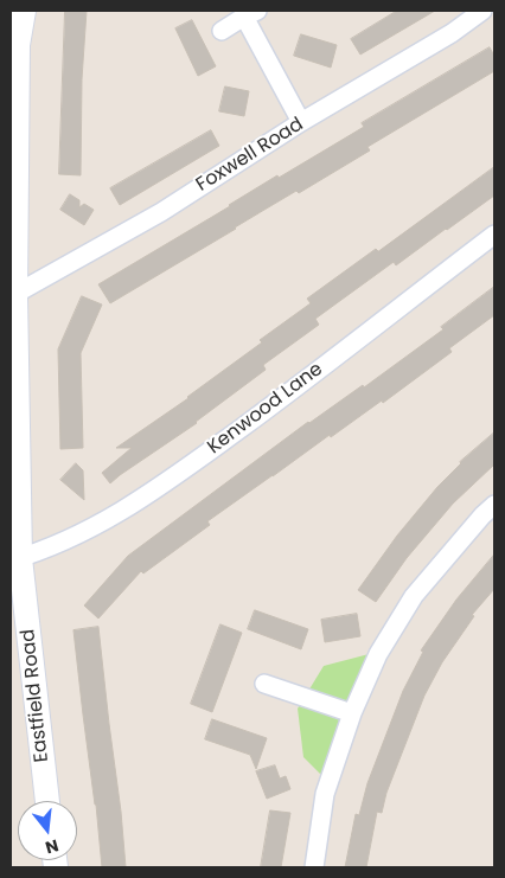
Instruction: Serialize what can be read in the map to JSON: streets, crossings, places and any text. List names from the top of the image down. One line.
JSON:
{"streets":{"street":["Foxwell Road","Kenwood Lane","Eastfield Road"]},"crossings":[["Foxwell Road","Eastfield Road"],["Kenwood Lane","Eastfield Road"]],"north":"bottom"}
